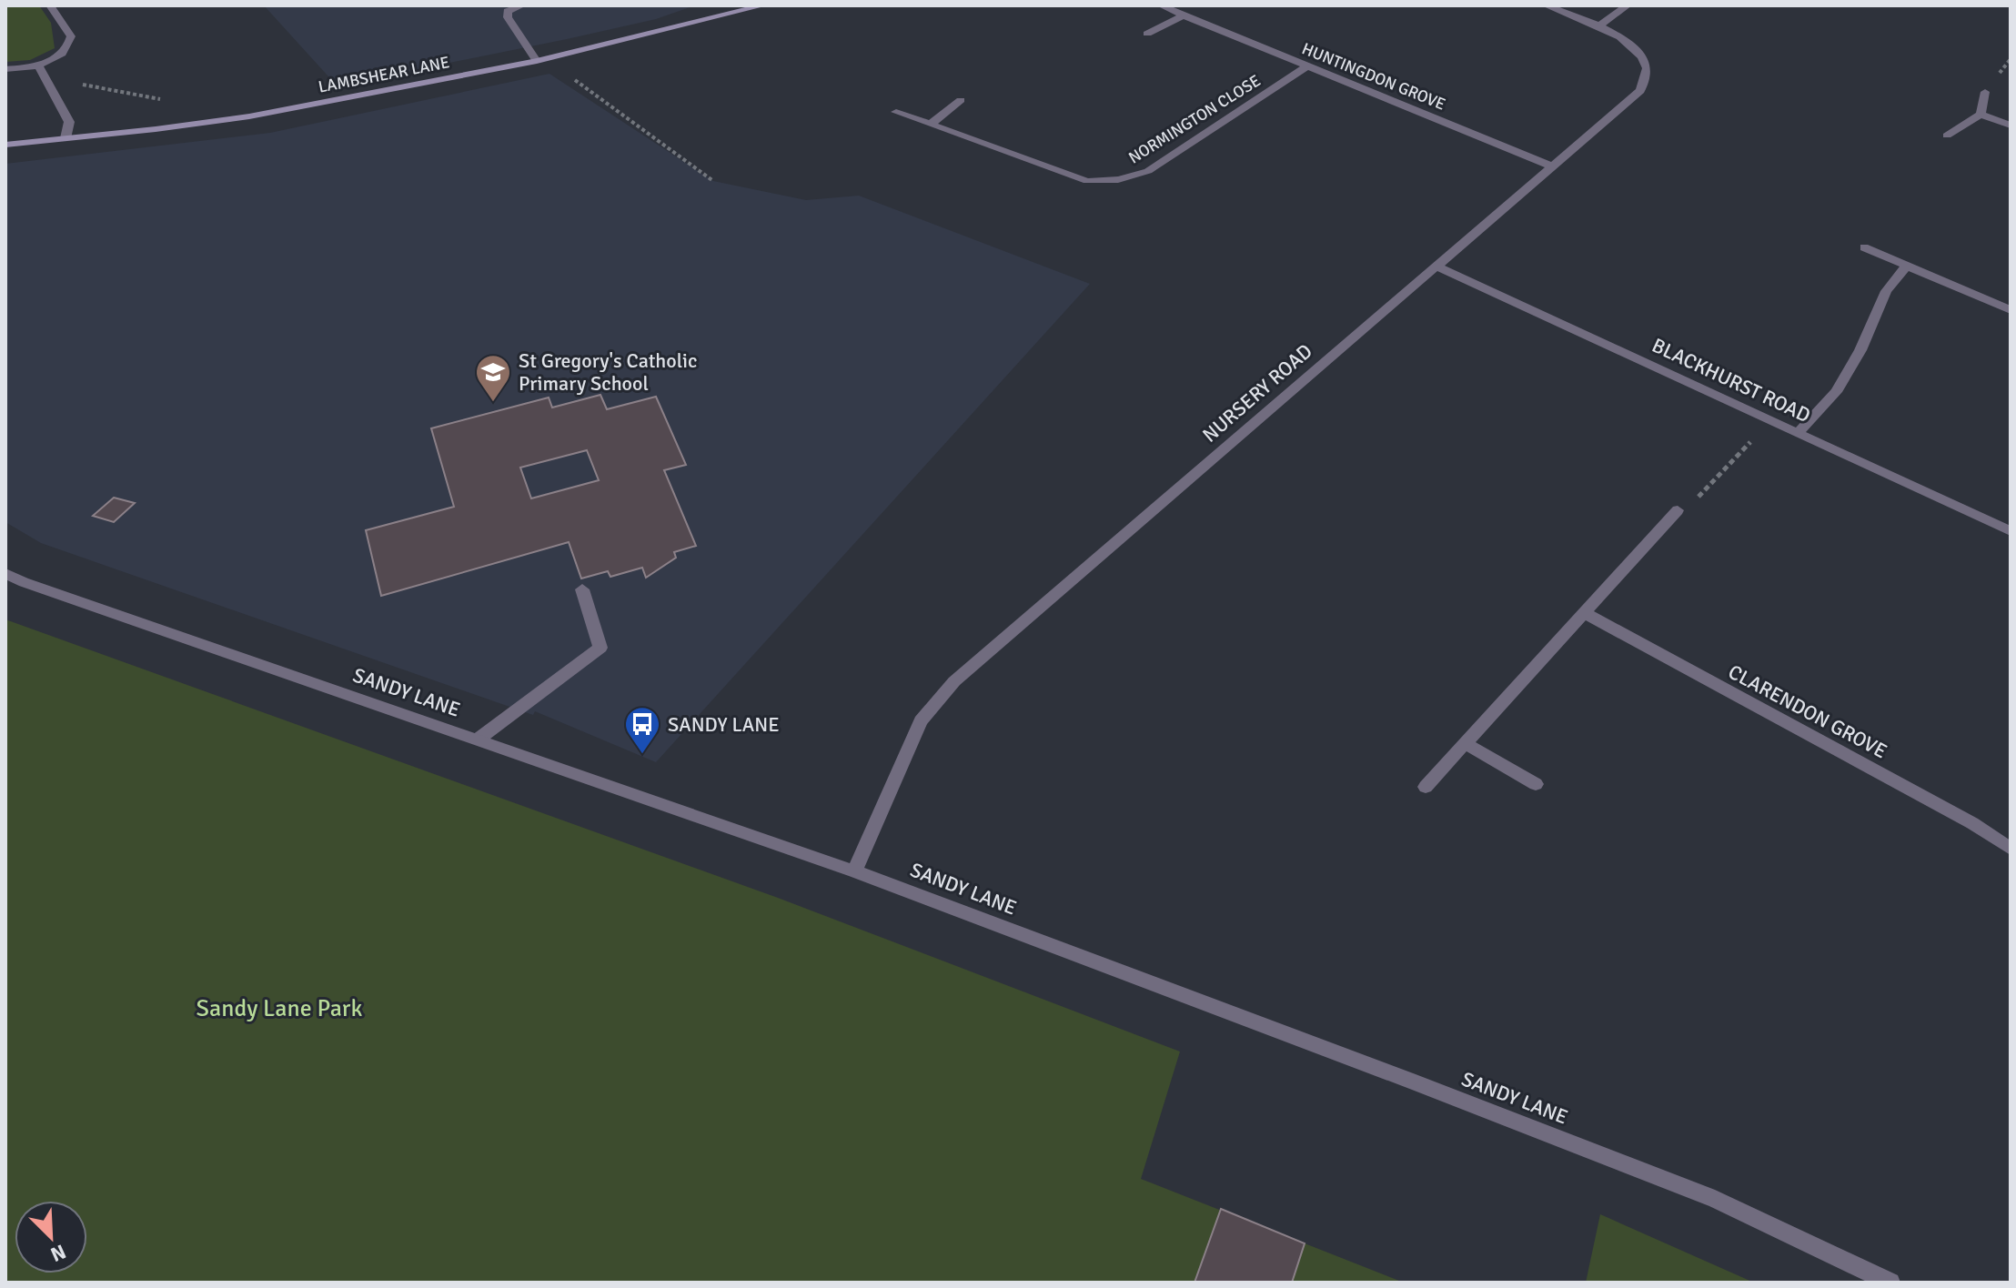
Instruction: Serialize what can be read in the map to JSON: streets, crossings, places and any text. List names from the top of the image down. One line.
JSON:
{"streets":{"street":["LAMBSHEAR LANE","HUNTINGDON GROVE","NORMINGTON CLOSE","BLACKHURST ROAD","NURSERY ROAD","SANDY LANE","CLARENDON GROVE"]},"crossings":[["HUNTINGDON GROVE","NORMINGTON CLOSE"],["HUNTINGDON GROVE","NURSERY ROAD"],["BLACKHURST ROAD","NURSERY ROAD"],["NURSERY ROAD","SANDY LANE"]],"parks":["Sandy Lane Park"],"places":{"school or university":["St Gregory's Catholic Primary School"],"bus stop":["SANDY LANE"]},"north":"bottom right"}
